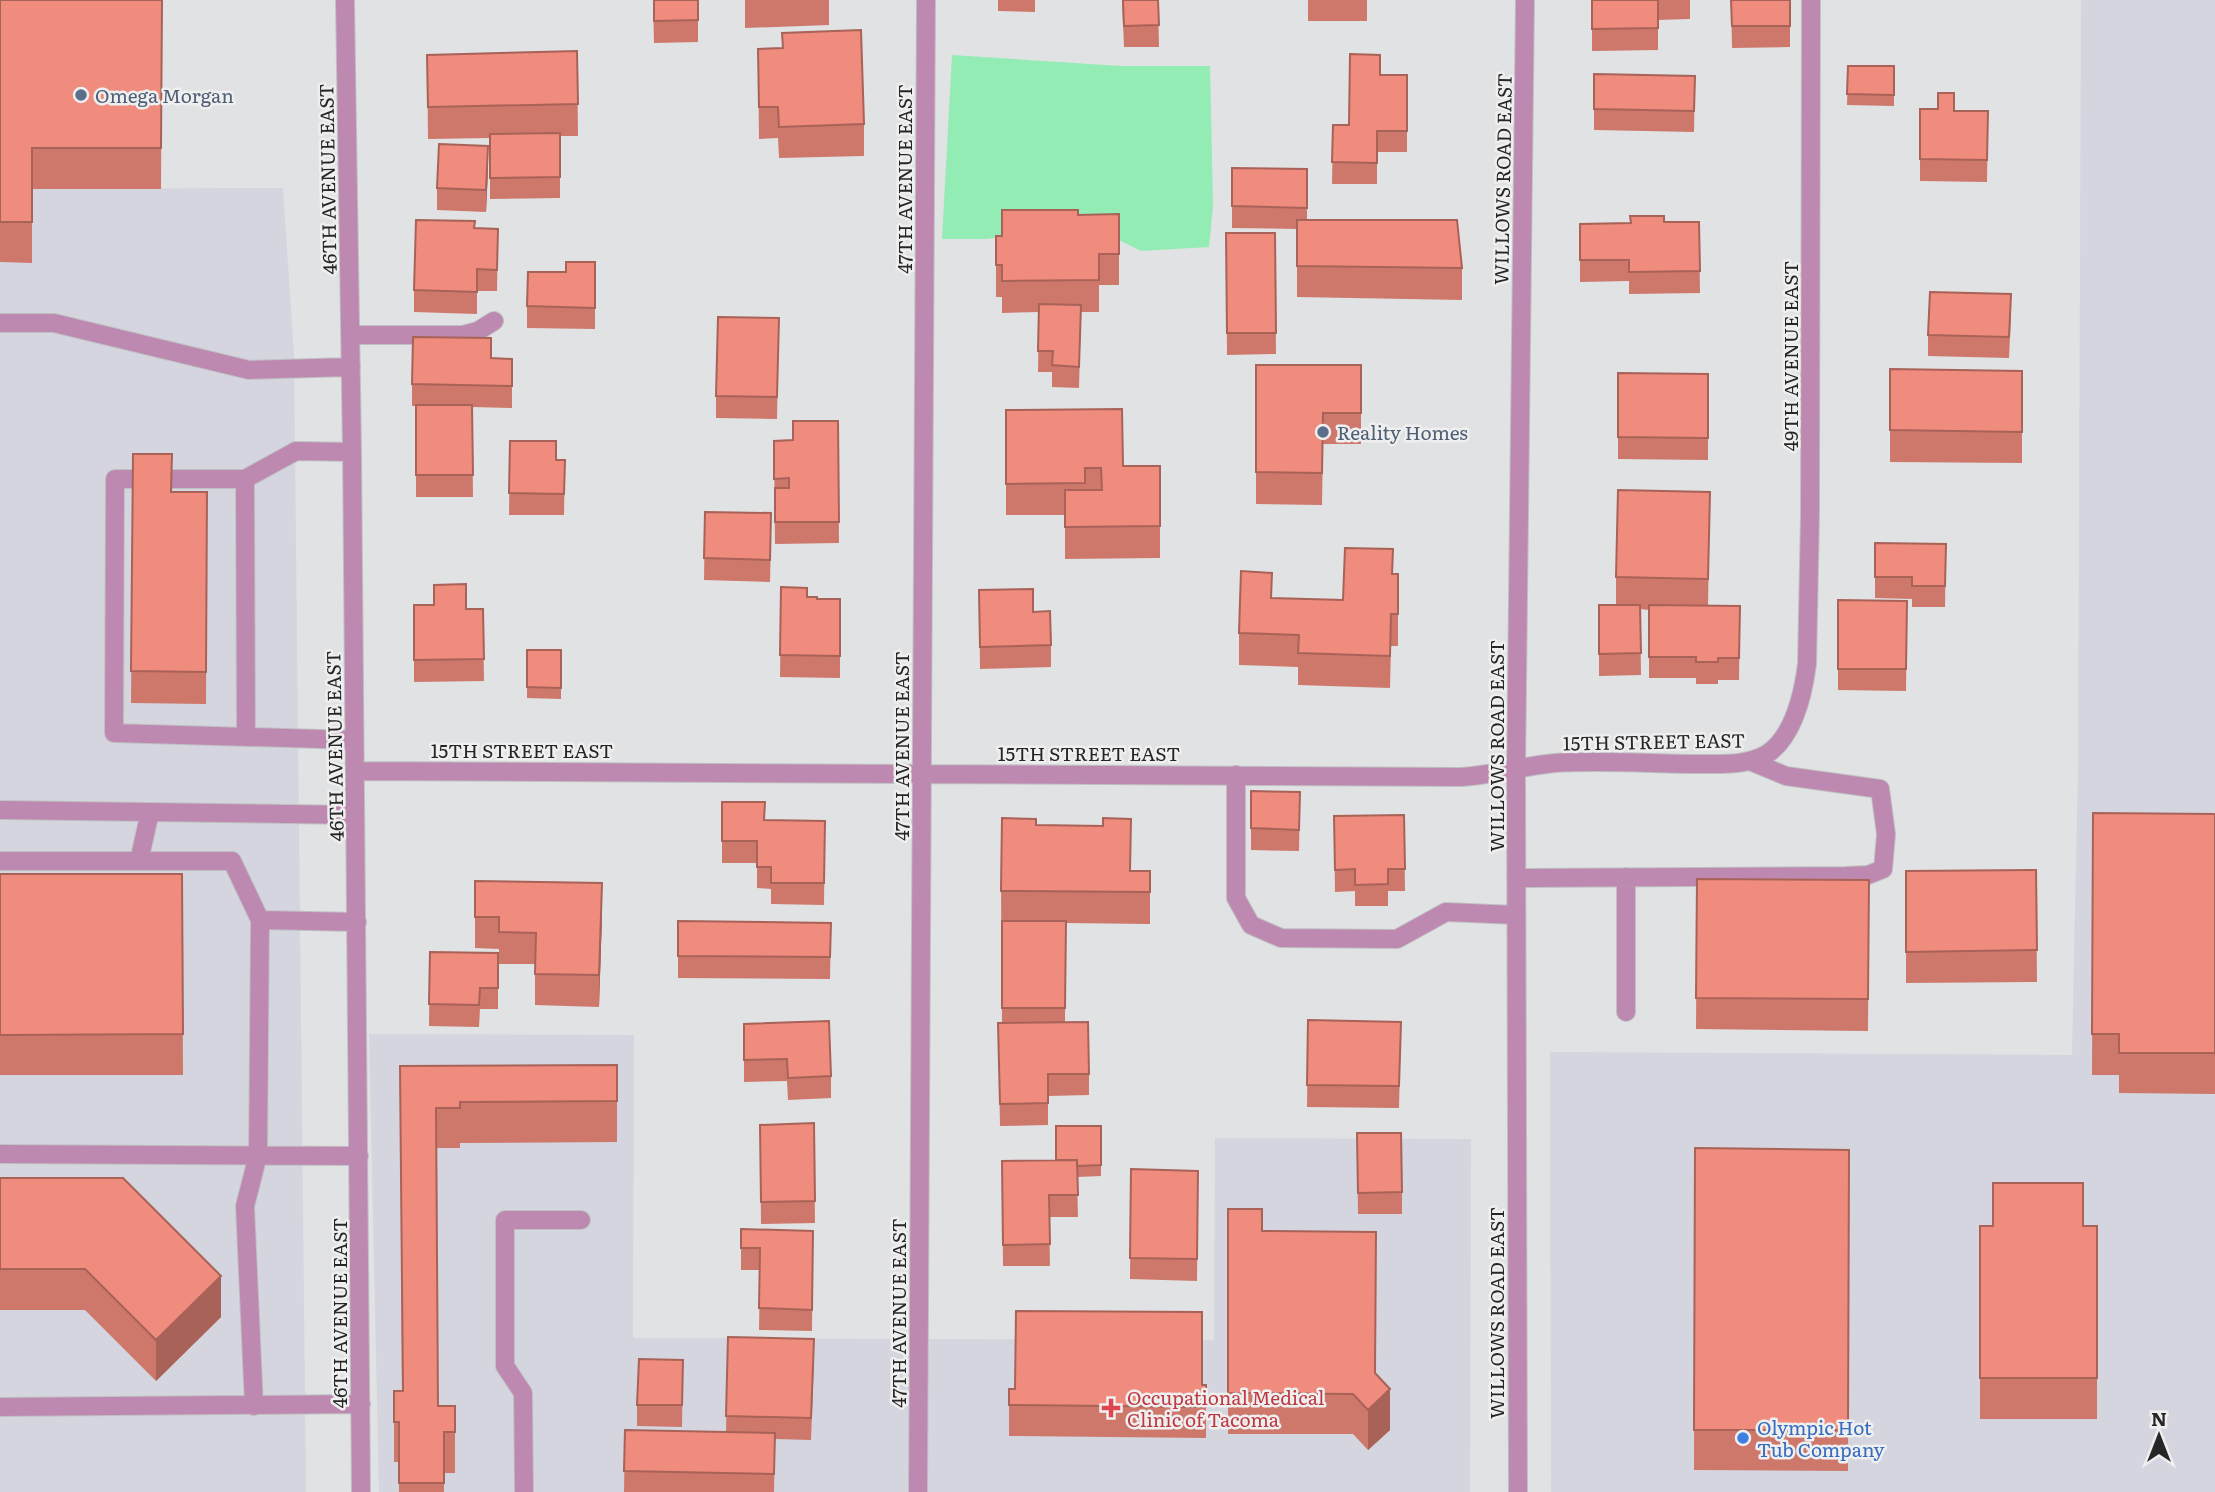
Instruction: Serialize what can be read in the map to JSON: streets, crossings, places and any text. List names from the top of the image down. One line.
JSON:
{"streets":{"street":["46TH AVENUE EAST","47TH AVENUE EAST","WILLOWS ROAD EAST","49TH AVENUE EAST","15TH STREET EAST"]},"crossings":[["46TH AVENUE EAST","15TH STREET EAST"],["47TH AVENUE EAST","15TH STREET EAST"],["WILLOWS ROAD EAST","15TH STREET EAST"],["49TH AVENUE EAST","15TH STREET EAST"]],"places":{"other":["Omega Morgan","Reality Homes","Olympic Hot Tub Company"],"health":["Occupational Medical Clinic of Tacoma"]},"north":"top"}
